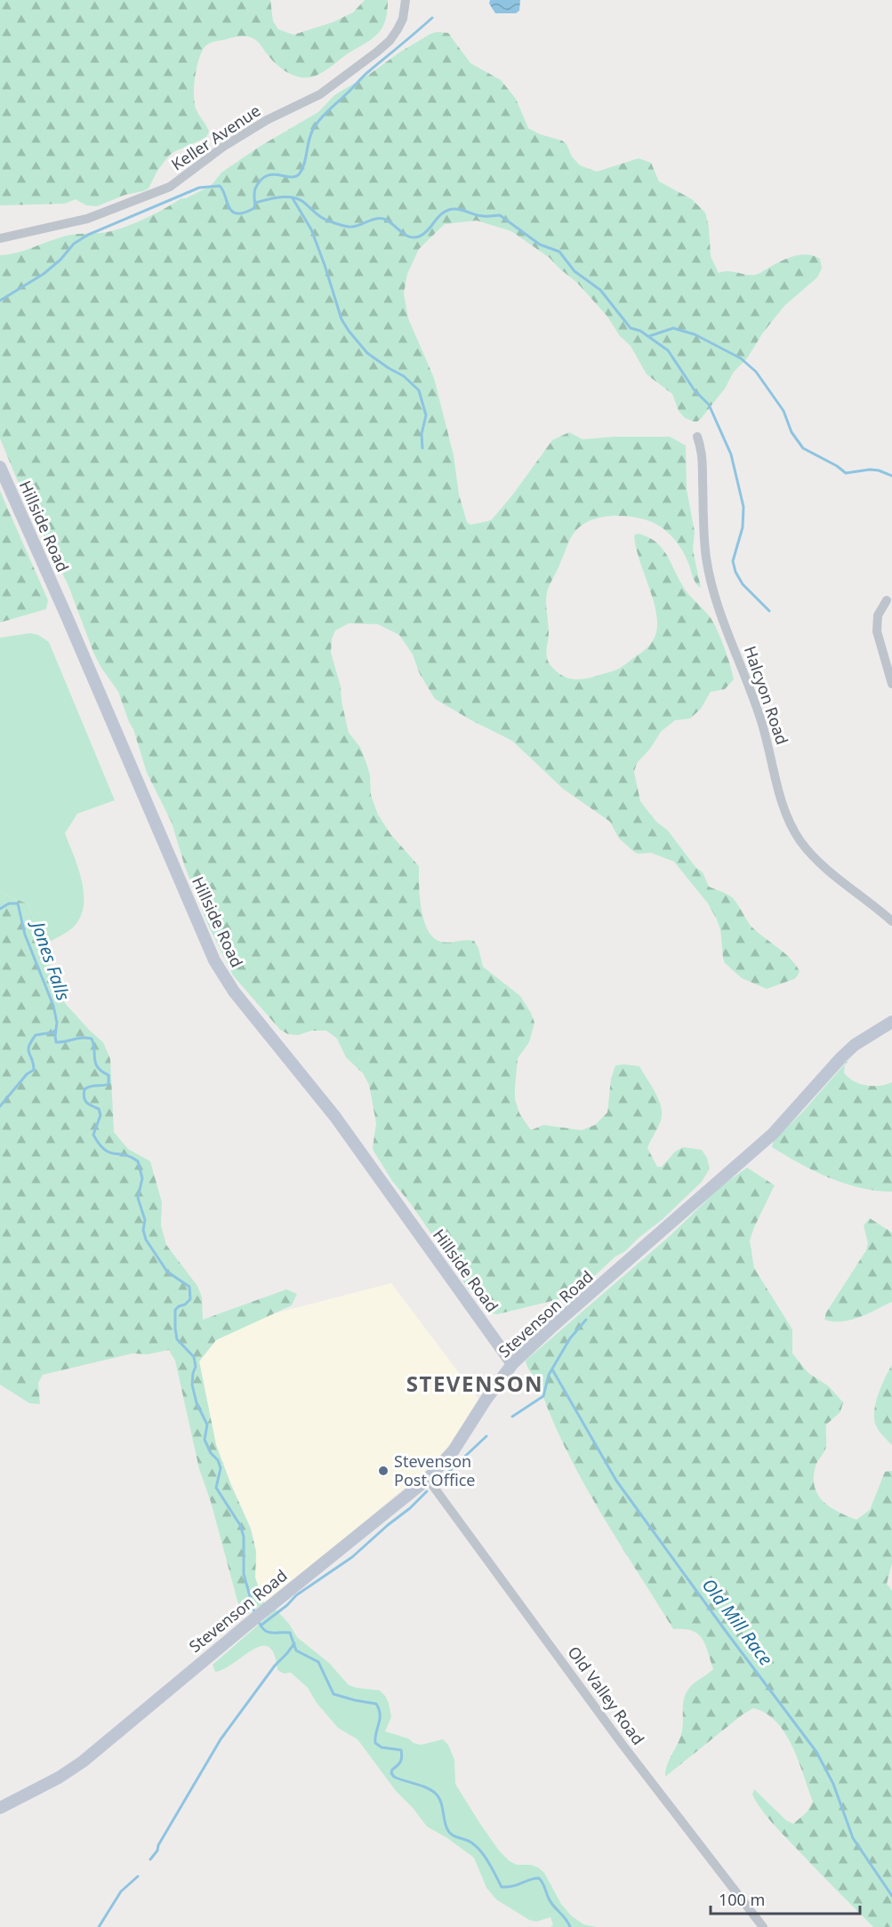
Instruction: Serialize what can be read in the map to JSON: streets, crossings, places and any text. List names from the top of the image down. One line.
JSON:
{"streets":{"street":["Keller Avenue","Hillside Road","Halcyon Road","Stevenson Road","Old Valley Road"]},"crossings":[["Hillside Road","Stevenson Road"],["Stevenson Road","Old Valley Road"]],"districts":["STEVENSON"],"water":["Jones Falls","Old Mill Race"],"places":["Stevenson Post Office"],"scale_bar":"100 m"}
